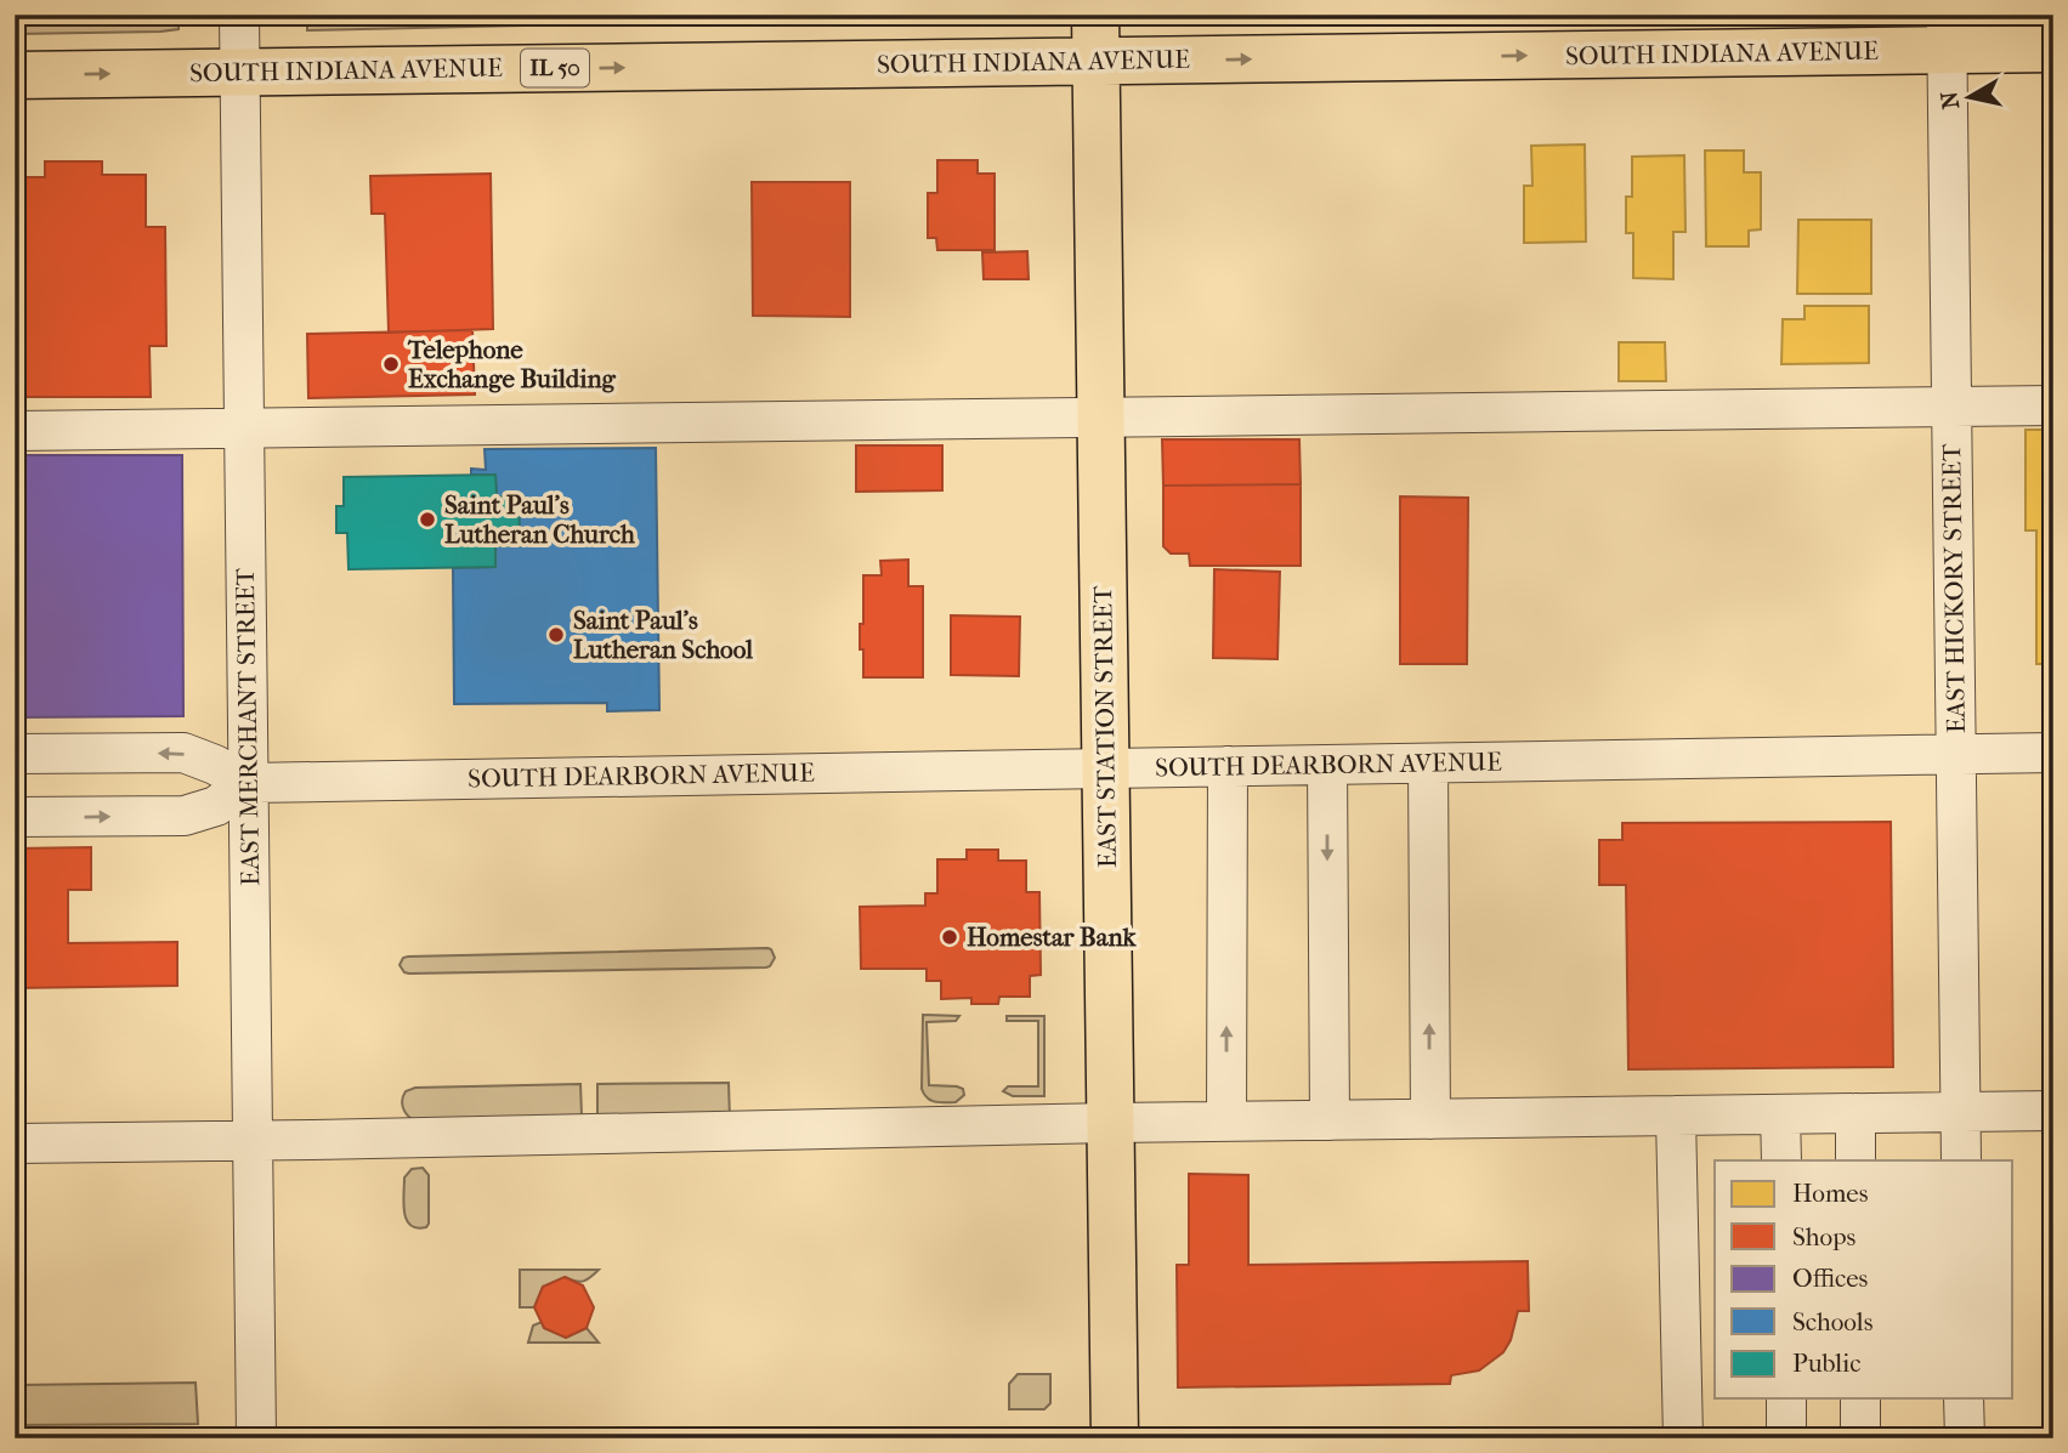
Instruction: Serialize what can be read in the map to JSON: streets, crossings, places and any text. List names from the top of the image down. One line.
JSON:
{"streets":{"main road":["SOUTH INDIANA AVENUE","IL 50","EAST STATION STREET"],"street":["EAST HICKORY STREET","EAST MERCHANT STREET","SOUTH DEARBORN AVENUE"]},"crossings":[["SOUTH INDIANA AVENUE","EAST HICKORY STREET"],["SOUTH INDIANA AVENUE","EAST MERCHANT STREET"],["SOUTH INDIANA AVENUE","EAST STATION STREET"],["EAST HICKORY STREET","SOUTH DEARBORN AVENUE"],["EAST MERCHANT STREET","SOUTH DEARBORN AVENUE"],["EAST STATION STREET","SOUTH DEARBORN AVENUE"]],"one_way":["SOUTH INDIANA AVENUE"],"places":["Telephone Exchange Building","Saint Paul's Lutheran Church","Saint Paul's Lutheran School","Homestar Bank"],"legend":["Homes","Shops","Offices","Schools","Public"],"north":"left"}
